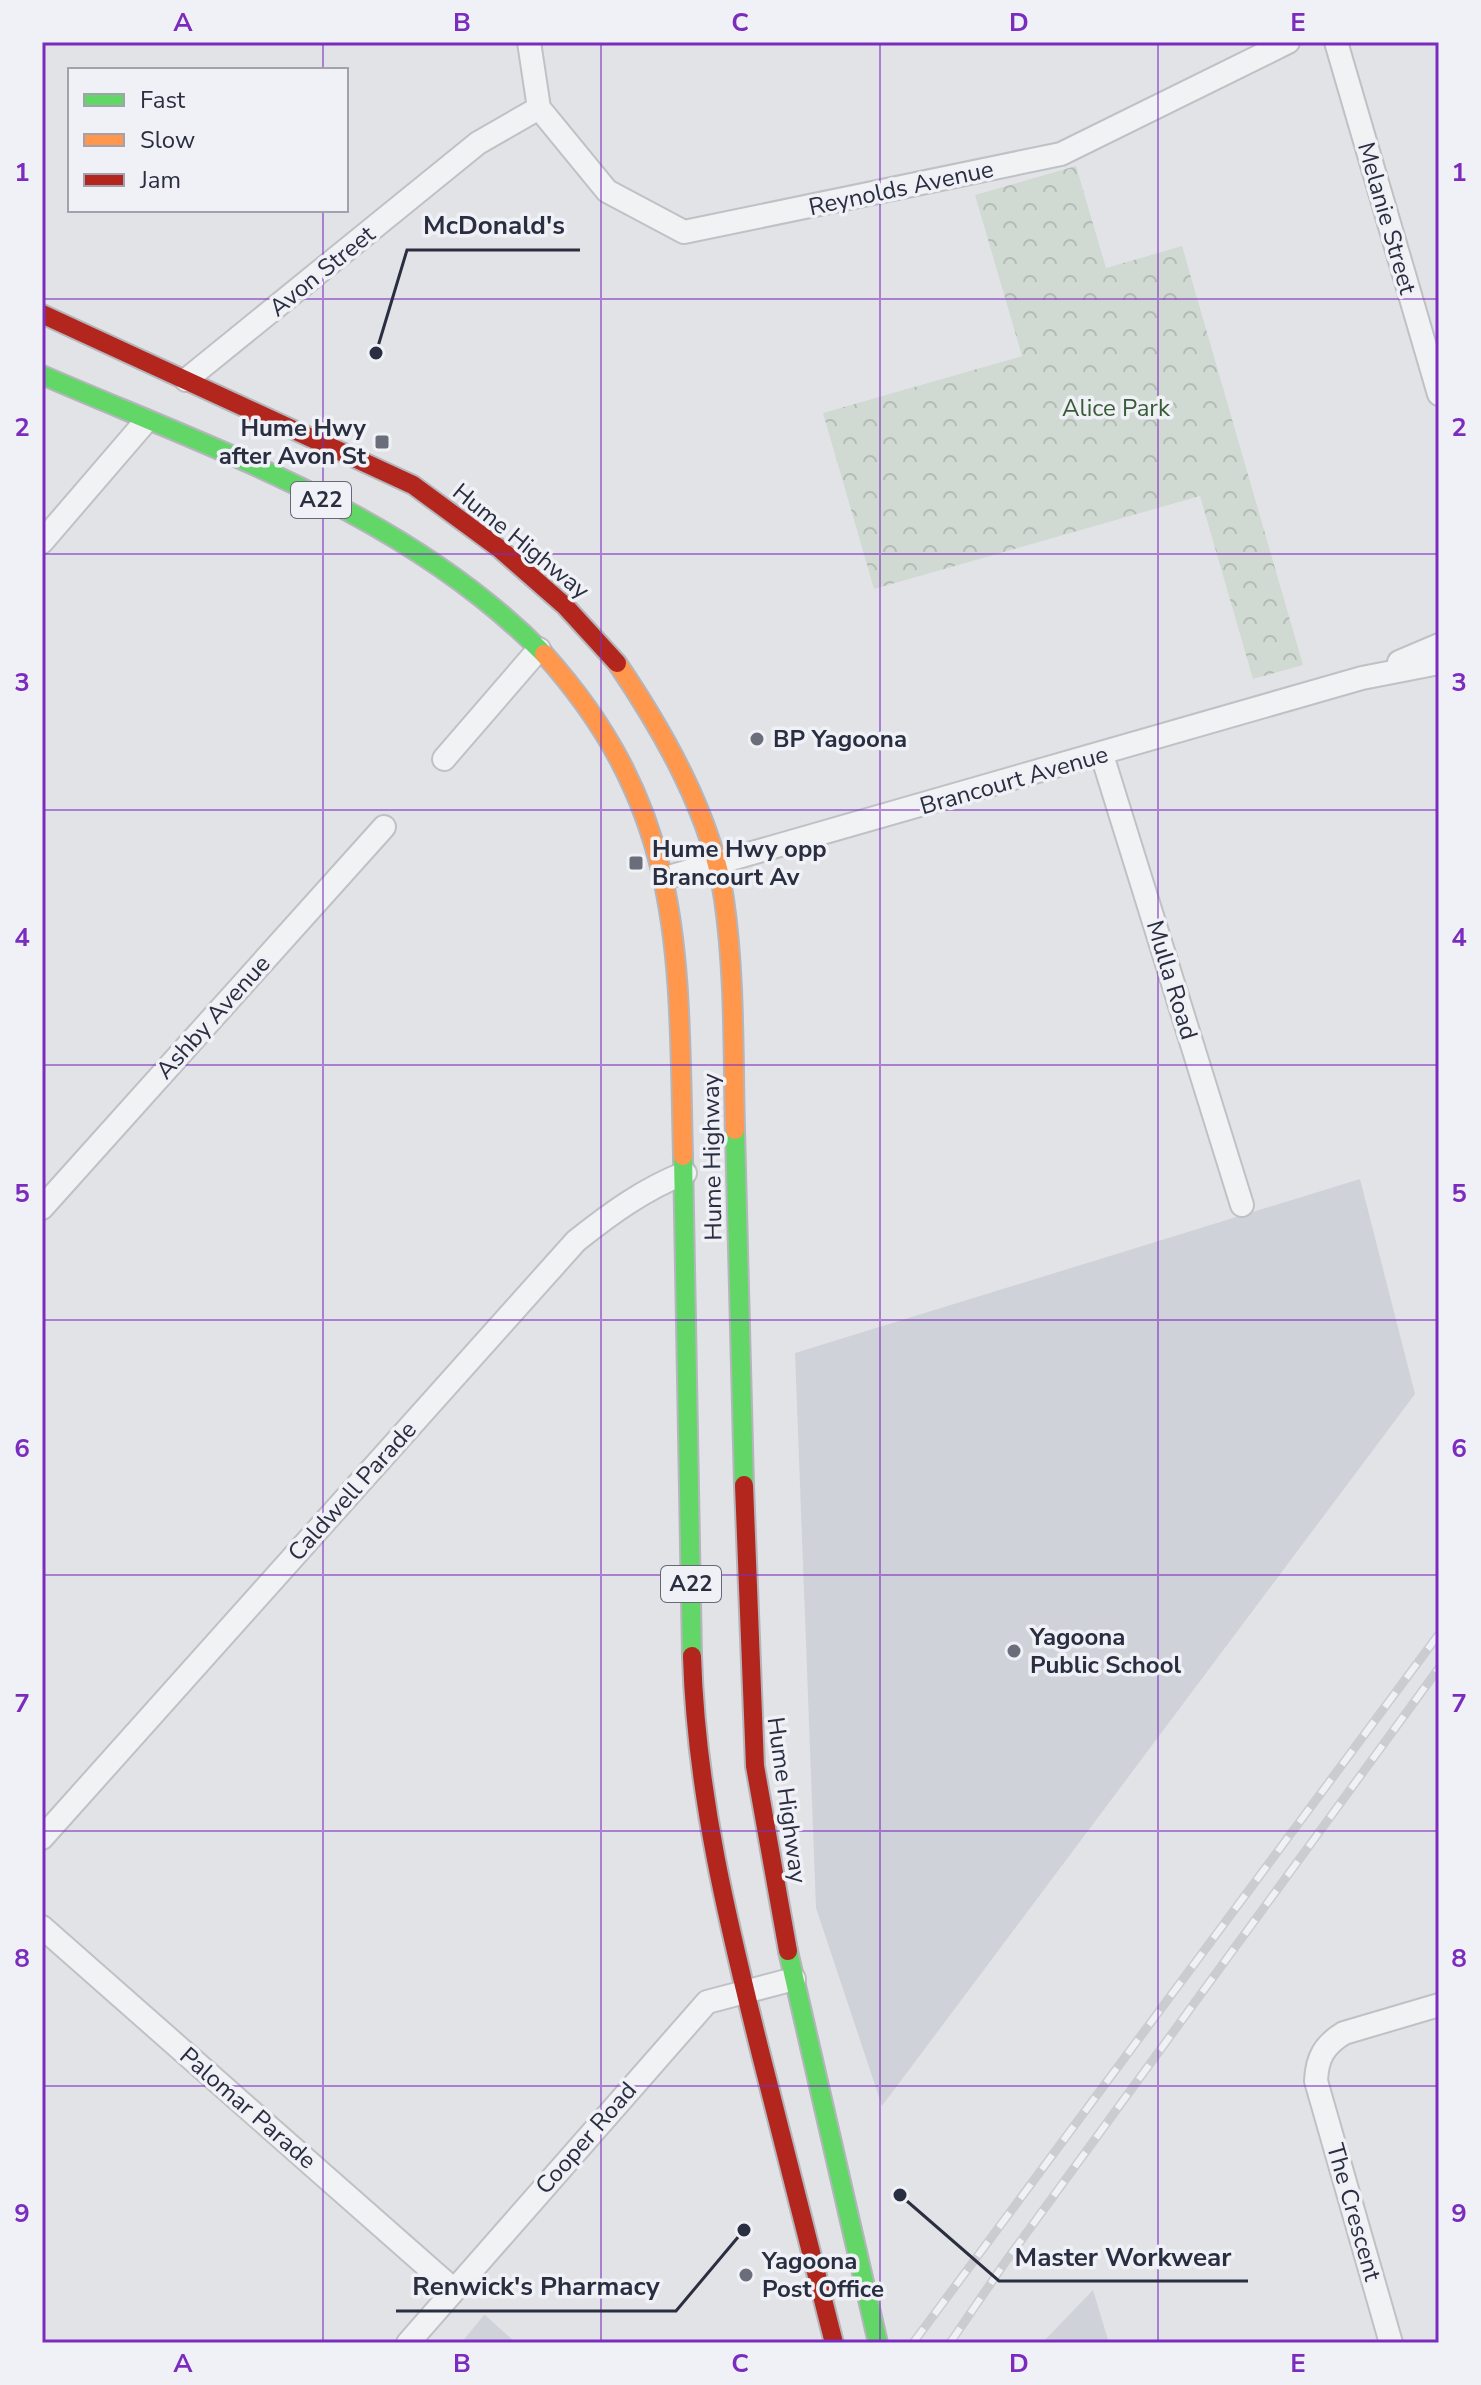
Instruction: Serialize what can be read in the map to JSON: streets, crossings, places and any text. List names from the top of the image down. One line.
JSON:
{"streets":{"highway":["A22","Hume Highway"],"street":["Reynolds Avenue","Melanie Street","Avon Street","Brancourt Avenue","Mulla Road","Ashby Avenue","Caldwell Parade","Palomar Parade","Cooper Road","The Crescent"]},"crossings":[["Reynolds Avenue","Avon Street"],["Avon Street","Hume Highway"],["Hume Highway","Brancourt Avenue"],["Hume Highway","Caldwell Parade"],["Hume Highway","Cooper Road"],["Brancourt Avenue","Mulla Road"],["Palomar Parade","Cooper Road"]],"parks":["Alice Park"],"places":{"other":["McDonald's","BP Yagoona","Yagoona Public School","Master Workwear","Renwick's Pharmacy","Yagoona Post Office"],"transit":["Hume Hwy after Avon St","Hume Hwy opp Brancourt Av"]},"legend":["Fast","Slow","Jam"],"grid":{"columns":["A","B","C","D","E"],"rows":["1","2","3","4","5","6","7","8","9"]}}
